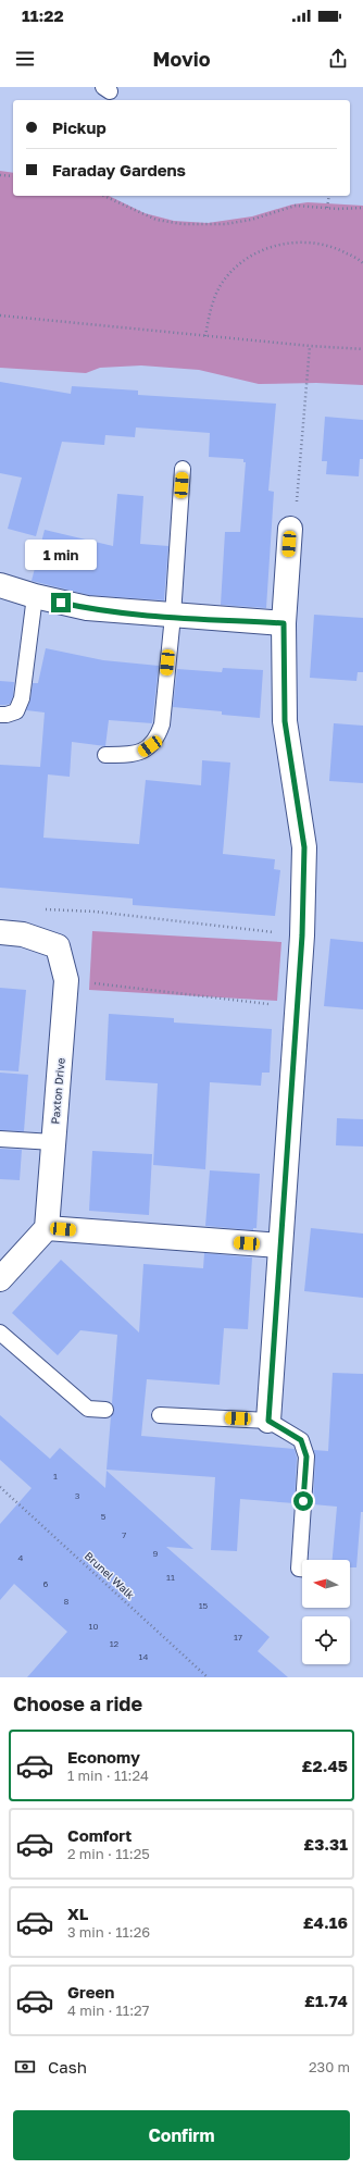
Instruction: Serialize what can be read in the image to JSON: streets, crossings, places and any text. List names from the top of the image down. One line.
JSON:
{"streets":{"street":["Paxton Drive"],"path":["Brunel Walk"]},"house_numbers":["1","3","5","7","9","4","11","6","8","15","10","17","12","14"],"north":"left","page":{"status":"11:22","header":"Movio","banner":["Pickup","Faraday Gardens"],"bubble":"1 min","heading":"Choose a ride","list":[{"name":"Economy","note":"1 min · 11:24","value":"£2.45"},{"name":"Comfort","note":"2 min · 11:25","value":"£3.31"},{"name":"XL","note":"3 min · 11:26","value":"£4.16"},{"name":"Green","note":"4 min · 11:27","value":"£1.74"}],"pay":["Cash","230 m"],"buttons":"Confirm"}}
